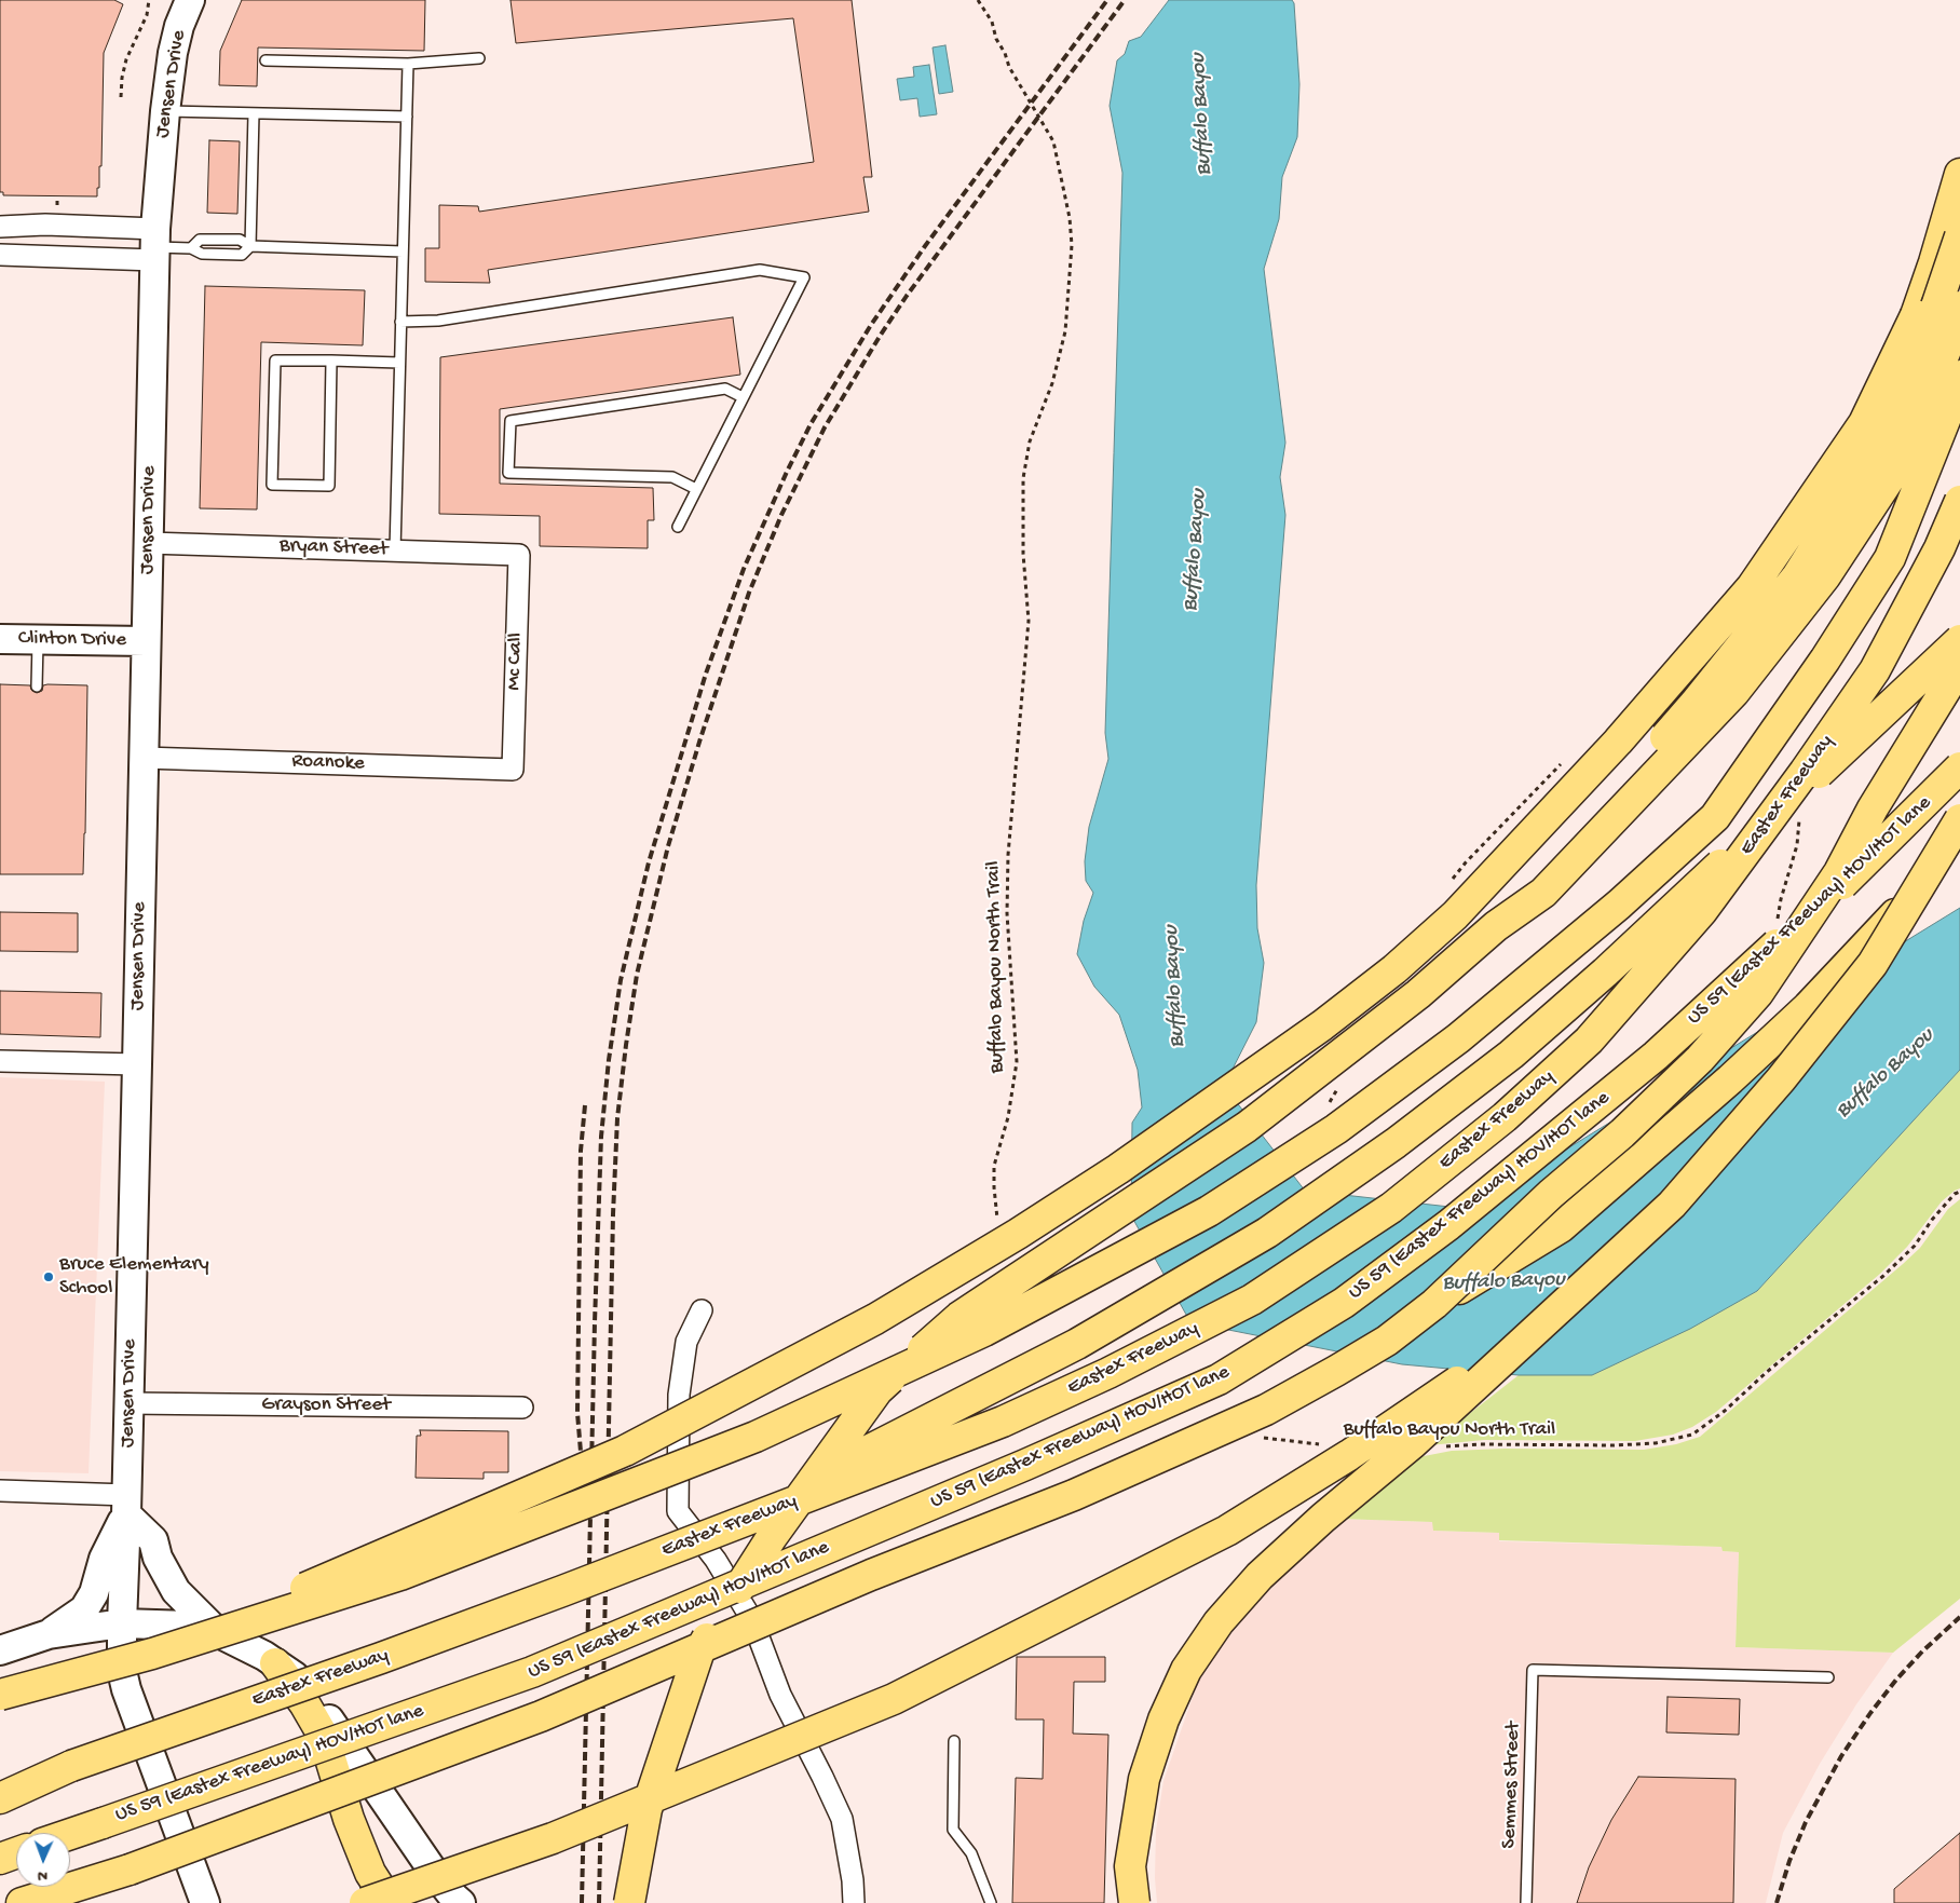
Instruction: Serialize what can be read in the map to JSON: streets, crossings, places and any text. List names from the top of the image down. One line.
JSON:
{"streets":{"highway":["Eastex Freeway","US 59 (Eastex Freeway) HOV/HOT lane"],"main road":["Jensen Drive","Clinton Drive"],"street":["Bryan Street","Mc Call","Roanoke","Grayson Street"],"lane":["Semmes Street"],"path":["Buffalo Bayou North Trail"]},"crossings":[["Jensen Drive","Bryan Street"],["Jensen Drive","Clinton Drive"],["Jensen Drive","Roanoke"],["Jensen Drive","Grayson Street"],["Bryan Street","Mc Call"],["Mc Call","Roanoke"]],"water":["Buffalo Bayou"],"places":["Bruce Elementary School"],"north":"bottom"}
